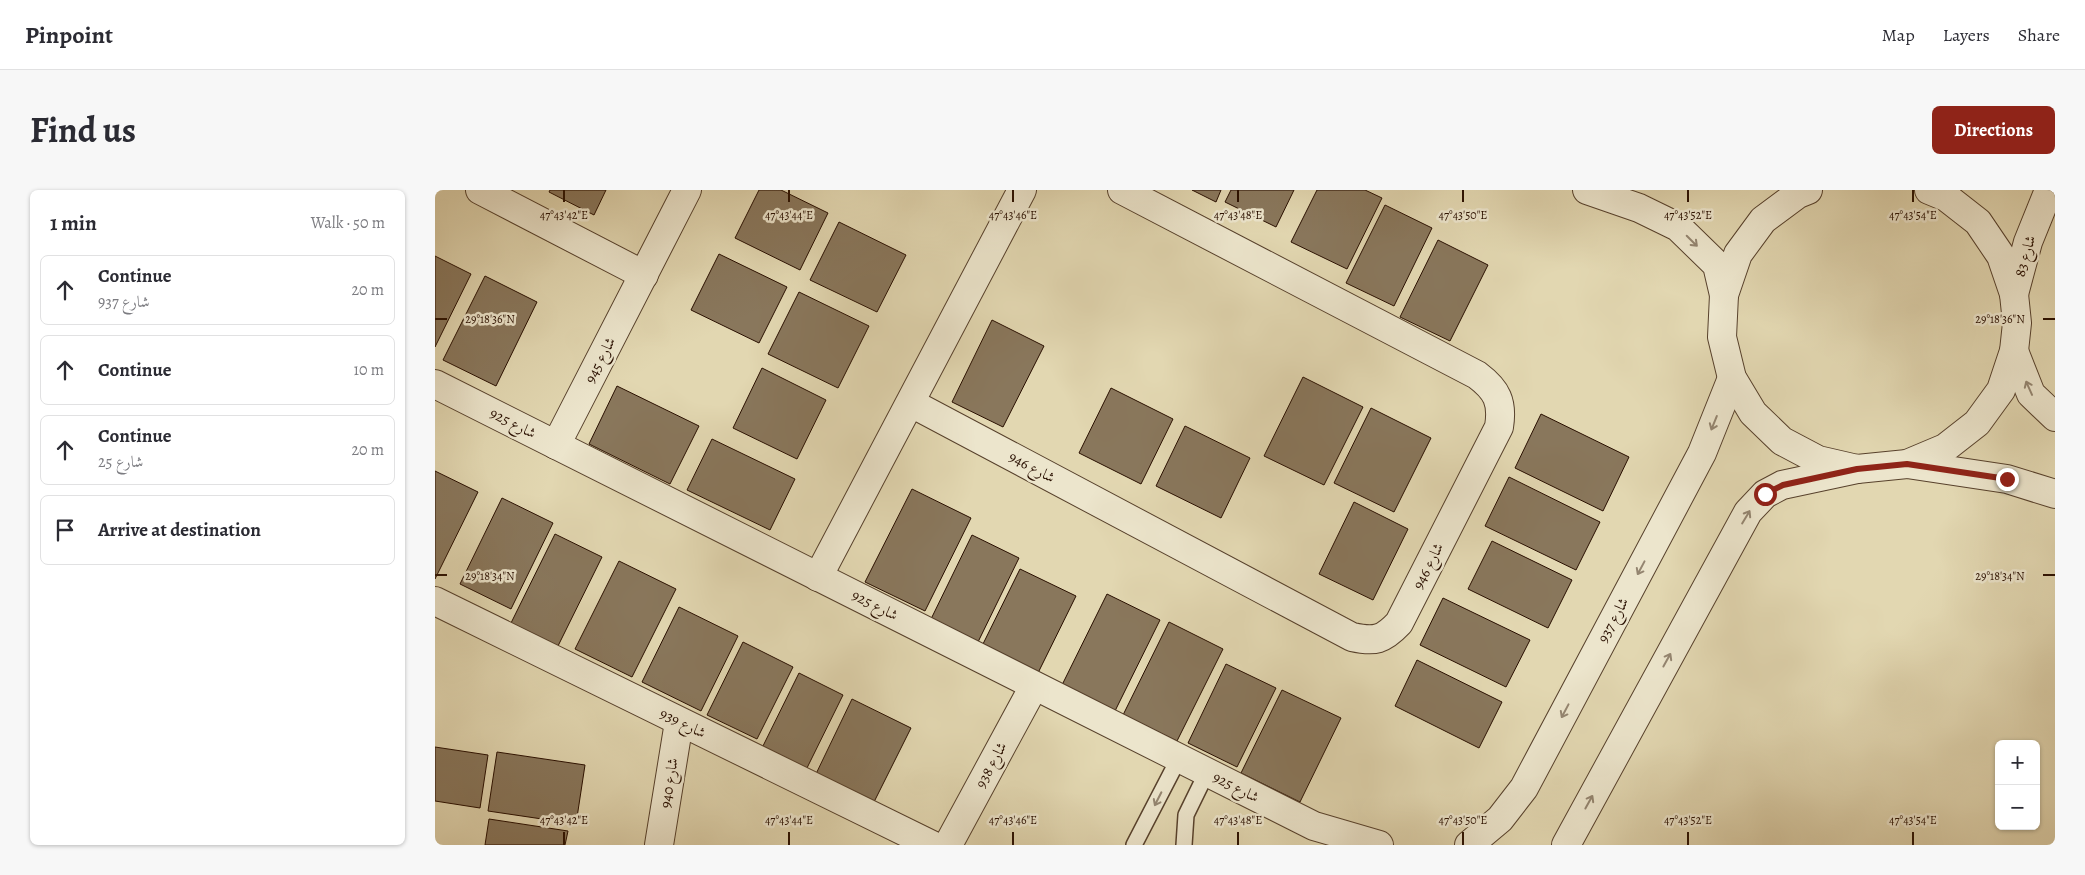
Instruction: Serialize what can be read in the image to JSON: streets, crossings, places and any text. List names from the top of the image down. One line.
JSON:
{"streets":{"street":["شارع 83","شارع 945","شارع 925","شارع 946","شارع 937","شارع 939","شارع 938","شارع 940"]},"crossings":[["شارع 945","شارع 925"],["شارع 925","شارع 938"],["شارع 939","شارع 940"]],"page":{"header":"Pinpoint","nav":["Map","Layers","Share"],"title":"Find us","buttons":"Directions","heading":["1 min","Walk · 50 m"],"list":[["Continue","شارع 937","20 m"],["Continue","10 m"],["Continue","شارع 25","20 m"],"Arrive at destination"],"map_buttons":["+","−"]},"coordinates":["47°43'42\"E","47°43'44\"E","47°43'46\"E","47°43'48\"E","47°43'50\"E","47°43'52\"E","47°43'54\"E","29°18'36\"N","29°18'34\"N"]}
